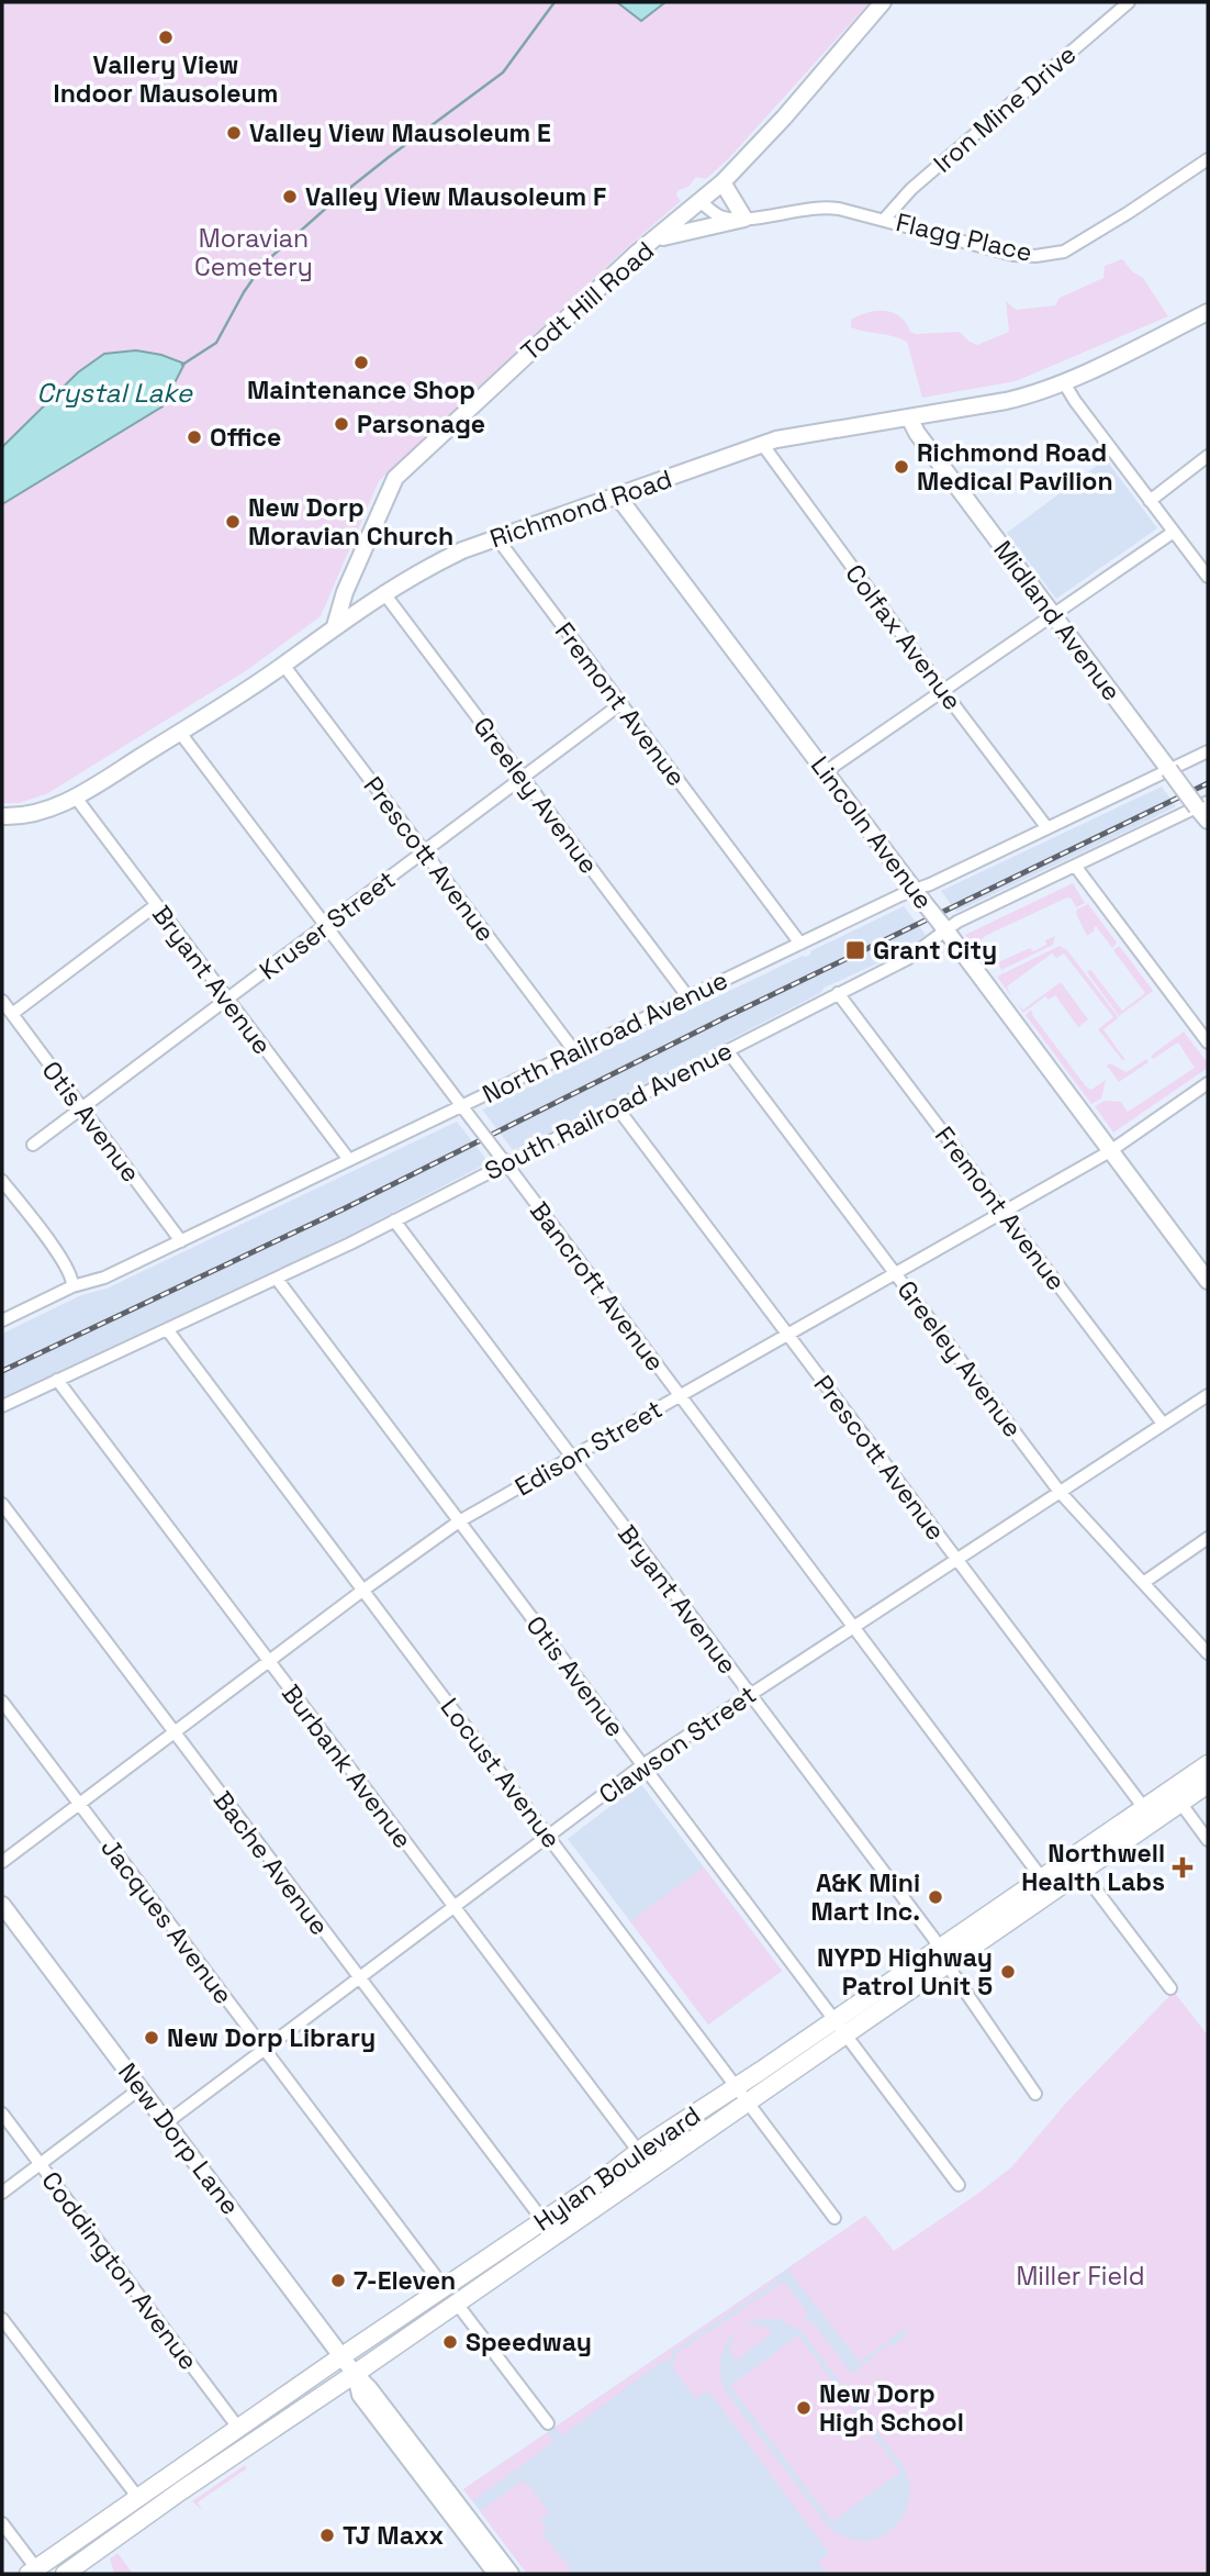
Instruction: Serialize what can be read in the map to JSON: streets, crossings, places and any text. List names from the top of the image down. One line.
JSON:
{"streets":{"main road":["Hylan Boulevard"],"street":["Iron Mine Drive","Flagg Place","Todt Hill Road","Richmond Road","Midland Avenue","Colfax Avenue","Fremont Avenue","Greeley Avenue","Lincoln Avenue","Prescott Avenue","Kruser Street","Bryant Avenue","North Railroad Avenue","South Railroad Avenue","Otis Avenue","Bancroft Avenue","Edison Street","Clawson Street","Burbank Avenue","Locust Avenue","Bache Avenue","Jacques Avenue","New Dorp Lane","Coddington Avenue"]},"crossings":[["Iron Mine Drive","Flagg Place"],["Flagg Place","Todt Hill Road"],["Todt Hill Road","Richmond Road"],["Richmond Road","Midland Avenue"],["Richmond Road","Colfax Avenue"],["Richmond Road","Fremont Avenue"],["Richmond Road","Greeley Avenue"],["Richmond Road","Lincoln Avenue"],["Richmond Road","Prescott Avenue"],["Richmond Road","Bryant Avenue"],["Richmond Road","Bancroft Avenue"],["Midland Avenue","North Railroad Avenue"],["Midland Avenue","South Railroad Avenue"],["Colfax Avenue","North Railroad Avenue"],["Fremont Avenue","Kruser Street"],["Fremont Avenue","North Railroad Avenue"],["Fremont Avenue","South Railroad Avenue"],["Fremont Avenue","Edison Street"],["Fremont Avenue","Clawson Street"],["Greeley Avenue","Kruser Street"],["Greeley Avenue","North Railroad Avenue"],["Greeley Avenue","South Railroad Avenue"],["Greeley Avenue","Edison Street"],["Greeley Avenue","Clawson Street"],["Lincoln Avenue","North Railroad Avenue"],["Lincoln Avenue","South Railroad Avenue"],["Lincoln Avenue","Edison Street"],["Prescott Avenue","Kruser Street"],["Prescott Avenue","North Railroad Avenue"],["Prescott Avenue","South Railroad Avenue"],["Prescott Avenue","Edison Street"],["Prescott Avenue","Clawson Street"],["Prescott Avenue","Hylan Boulevard"],["Kruser Street","Bryant Avenue"],["Kruser Street","Otis Avenue"],["Kruser Street","Bancroft Avenue"],["Bryant Avenue","North Railroad Avenue"],["Bryant Avenue","South Railroad Avenue"],["Bryant Avenue","Edison Street"],["Bryant Avenue","Clawson Street"],["Bryant Avenue","Hylan Boulevard"],["North Railroad Avenue","Otis Avenue"],["North Railroad Avenue","Bancroft Avenue"],["South Railroad Avenue","Otis Avenue"],["South Railroad Avenue","Bancroft Avenue"],["South Railroad Avenue","Burbank Avenue"],["South Railroad Avenue","Locust Avenue"],["Otis Avenue","Edison Street"],["Otis Avenue","Clawson Street"],["Otis Avenue","Hylan Boulevard"],["Bancroft Avenue","Edison Street"],["Bancroft Avenue","Clawson Street"],["Bancroft Avenue","Hylan Boulevard"],["Edison Street","Burbank Avenue"],["Edison Street","Locust Avenue"],["Edison Street","Bache Avenue"],["Edison Street","Jacques Avenue"],["Clawson Street","Burbank Avenue"],["Clawson Street","Locust Avenue"],["Clawson Street","Bache Avenue"],["Clawson Street","Jacques Avenue"],["Clawson Street","New Dorp Lane"],["Burbank Avenue","Hylan Boulevard"],["Locust Avenue","Hylan Boulevard"],["Bache Avenue","Hylan Boulevard"],["Jacques Avenue","Hylan Boulevard"],["New Dorp Lane","Hylan Boulevard"],["Hylan Boulevard","Coddington Avenue"]],"water":["Crystal Lake"],"parks":["Moravian Cemetery","Miller Field"],"places":{"other":["Vallery View Indoor Mausoleum","Valley View Mausoleum E","Valley View Mausoleum F","Maintenance Shop","Parsonage","Office","Richmond Road Medical Pavilion","New Dorp Moravian Church","A&K Mini Mart Inc.","NYPD Highway Patrol Unit 5","New Dorp Library","7-Eleven","Speedway","New Dorp High School","TJ Maxx"],"transit":["Grant City"],"health":["Northwell Health Labs"]}}
